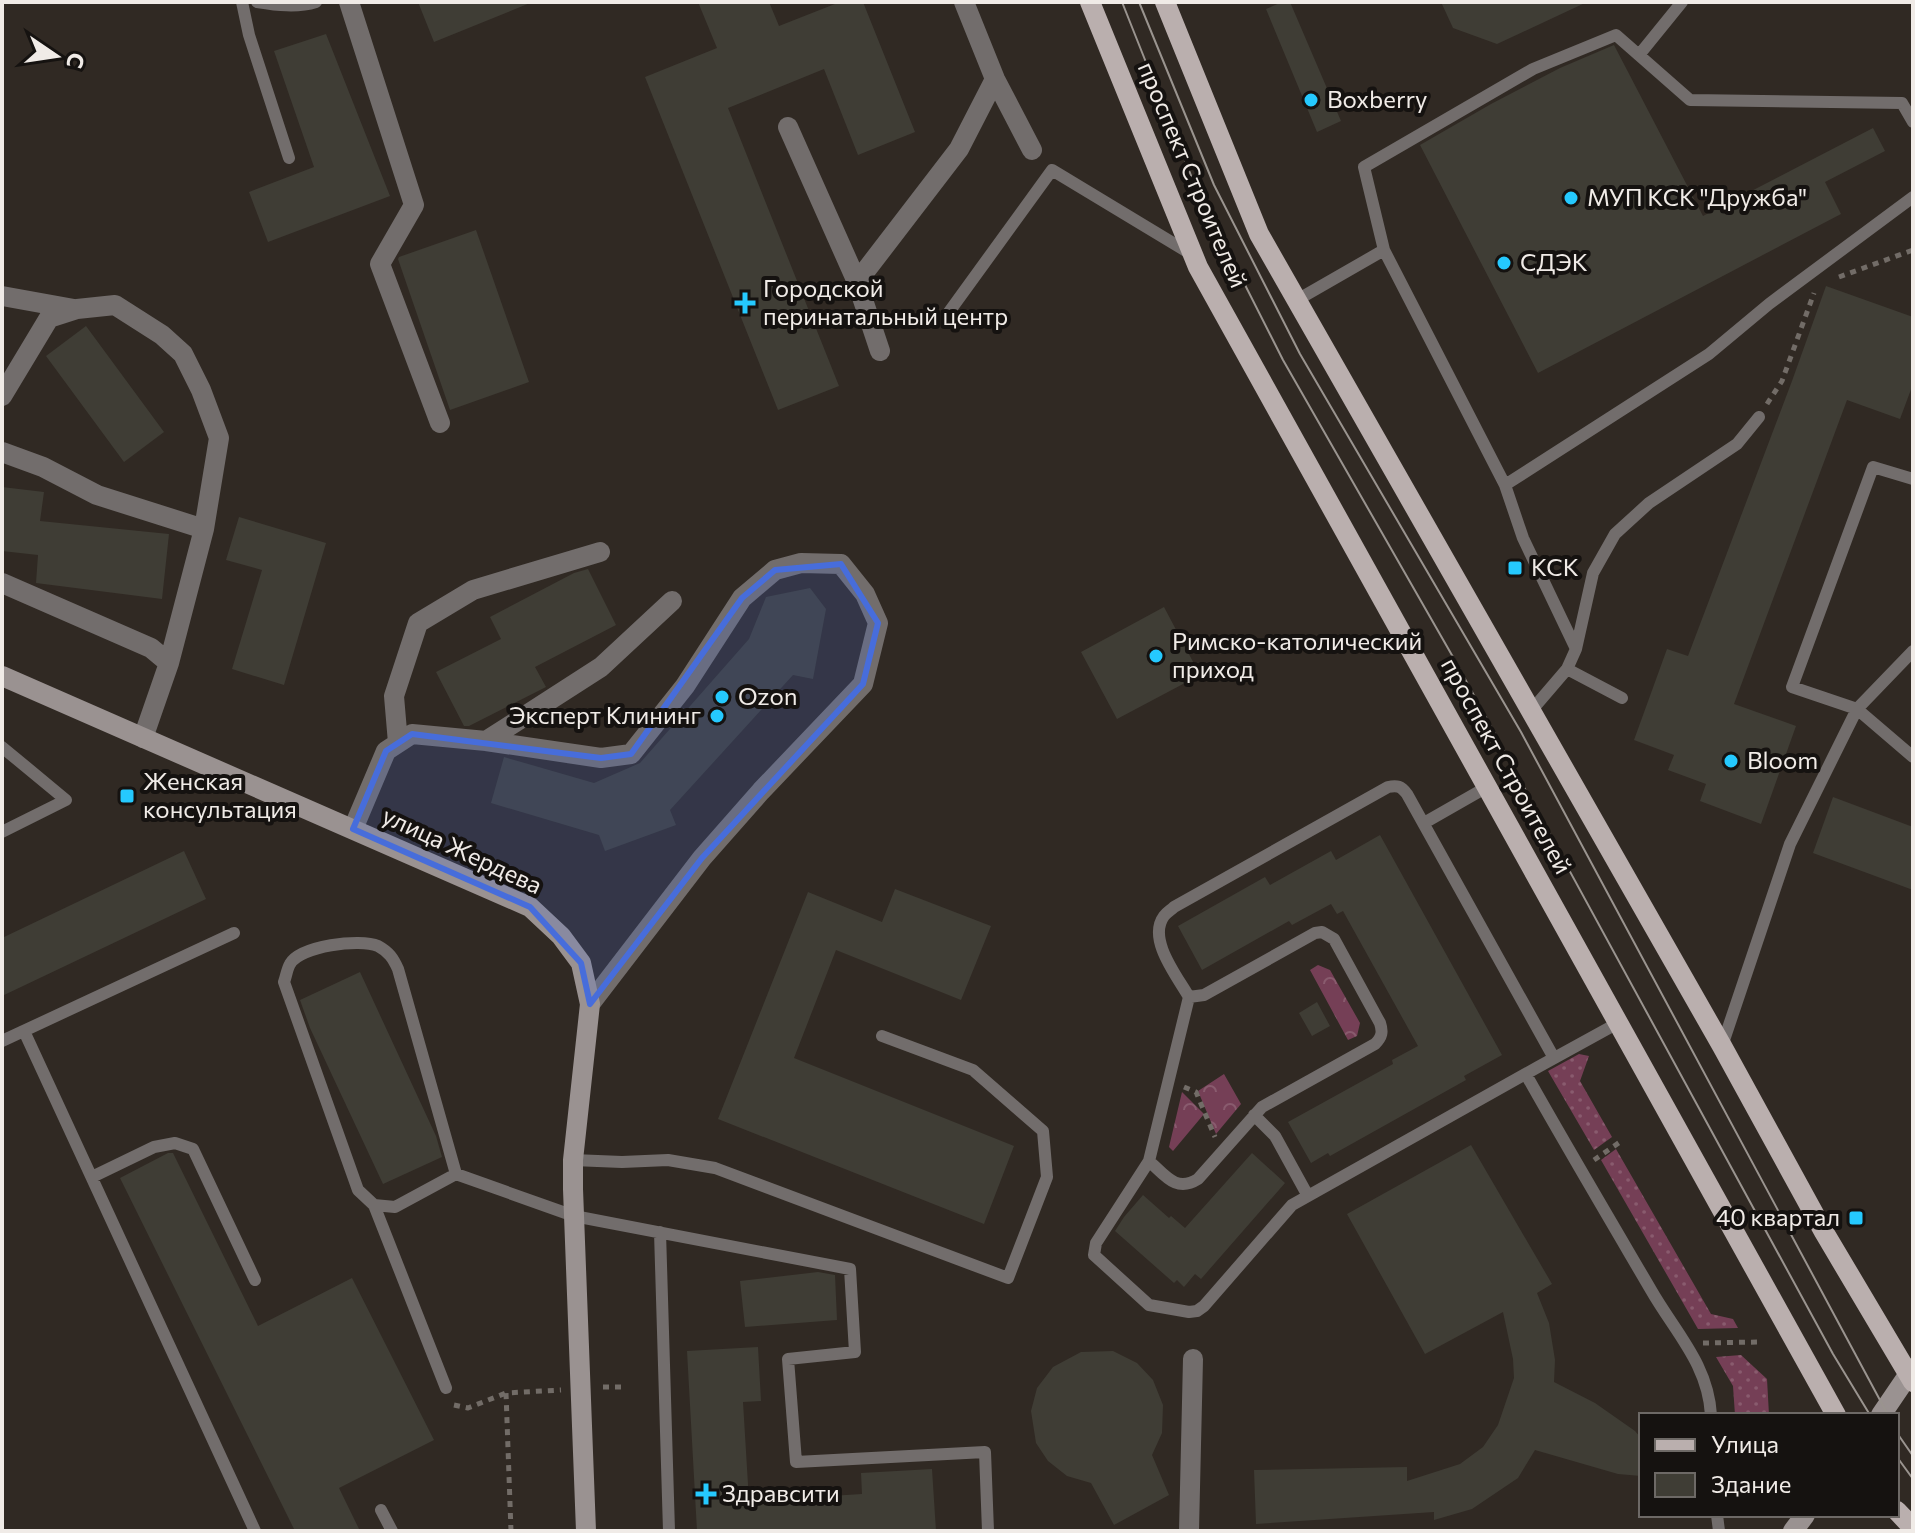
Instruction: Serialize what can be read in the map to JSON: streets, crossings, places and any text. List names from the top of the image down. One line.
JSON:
{"streets":{"main road":["проспект Строителей","улица Жердева"]},"places":{"other":["Boxberry","МУП КСК \"Дружба\"","СДЭК","Римско-католический приход","Ozon","Эксперт Клининг","Bloom"],"health":["Городской перинатальный центр","Здравсити"],"transit":["КСК","Женская консультация","40 квартал"]},"legend":["Улица","Здание"],"north":"right"}
